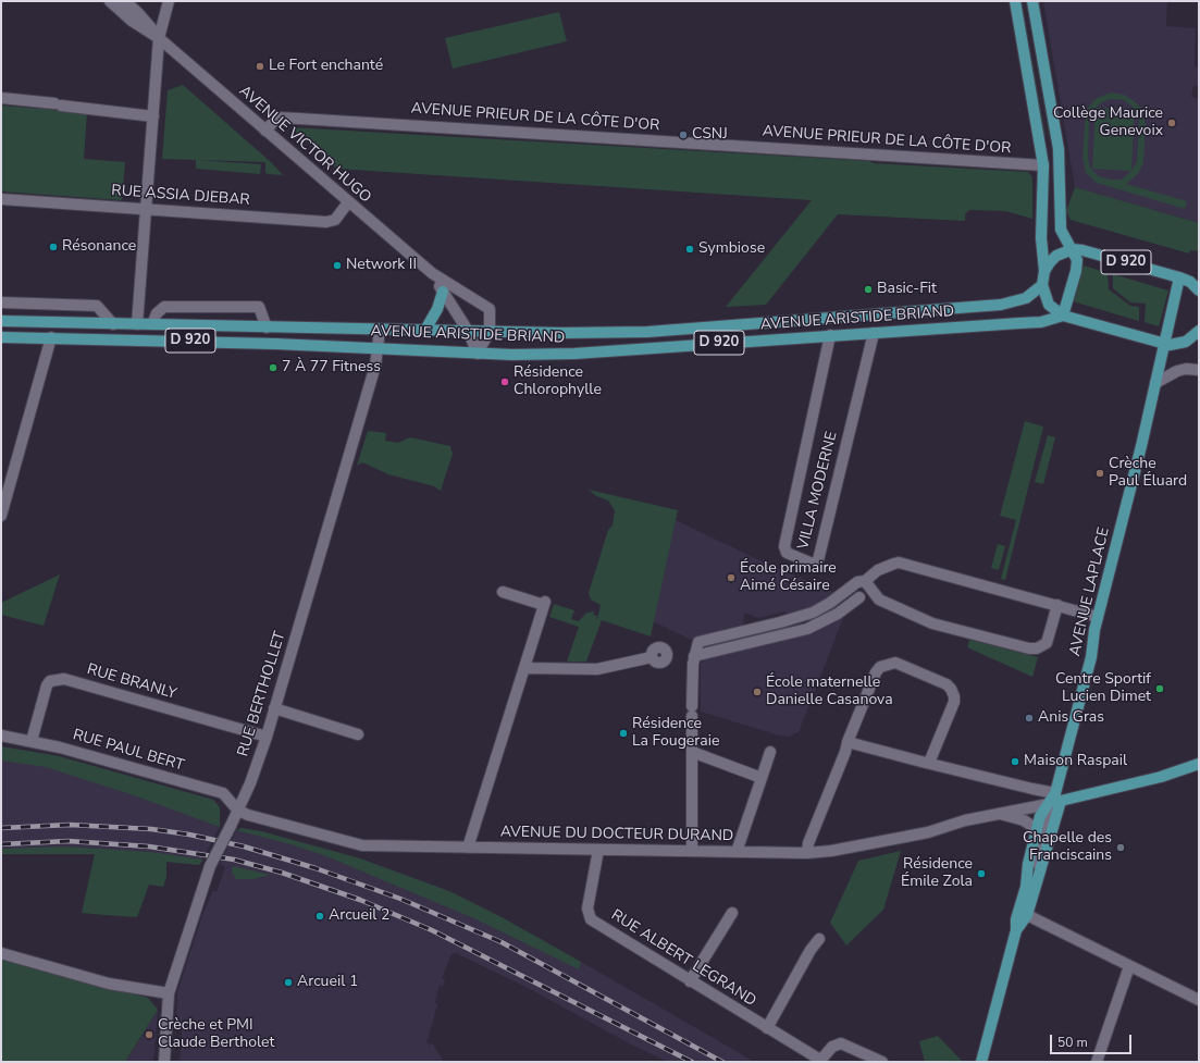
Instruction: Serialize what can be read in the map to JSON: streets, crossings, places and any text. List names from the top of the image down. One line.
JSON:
{"streets":{"main road":["D 920","AVENUE ARISTIDE BRIAND","AVENUE LAPLACE"],"street":["AVENUE PRIEUR DE LA CÔTE D'OR","AVENUE VICTOR HUGO","RUE ASSIA DJEBAR","VILLA MODERNE","RUE BRANLY","RUE BERTHOLLET","RUE PAUL BERT","AVENUE DU DOCTEUR DURAND","RUE ALBERT LEGRAND"]},"crossings":[["AVENUE PRIEUR DE LA CÔTE D'OR","AVENUE VICTOR HUGO"],["AVENUE VICTOR HUGO","RUE ASSIA DJEBAR"],["AVENUE VICTOR HUGO","AVENUE ARISTIDE BRIAND"],["D 920","AVENUE LAPLACE"],["AVENUE ARISTIDE BRIAND","VILLA MODERNE"],["AVENUE ARISTIDE BRIAND","RUE BERTHOLLET"],["AVENUE LAPLACE","AVENUE DU DOCTEUR DURAND"],["RUE BRANLY","RUE BERTHOLLET"],["RUE BRANLY","RUE PAUL BERT"],["RUE BERTHOLLET","RUE PAUL BERT"],["RUE BERTHOLLET","AVENUE DU DOCTEUR DURAND"],["RUE PAUL BERT","AVENUE DU DOCTEUR DURAND"],["AVENUE DU DOCTEUR DURAND","RUE ALBERT LEGRAND"]],"places":["Le Fort enchanté","Collège Maurice Genevoix","CSNJ","Résonance","Symbiose","Network II","Basic-Fit","7 À 77 Fitness","Résidence Chlorophylle","Crèche Paul Éluard","École primaire Aimé Césaire","Centre Sportif Lucien Dimet","École maternelle Danielle Casanova","Anis Gras","Résidence La Fougeraie","Maison Raspail","Chapelle des Franciscains","Résidence Émile Zola","Arcueil 2","Arcueil 1","Crèche et PMI Claude Bertholet"],"scale_bar":"50 m"}
